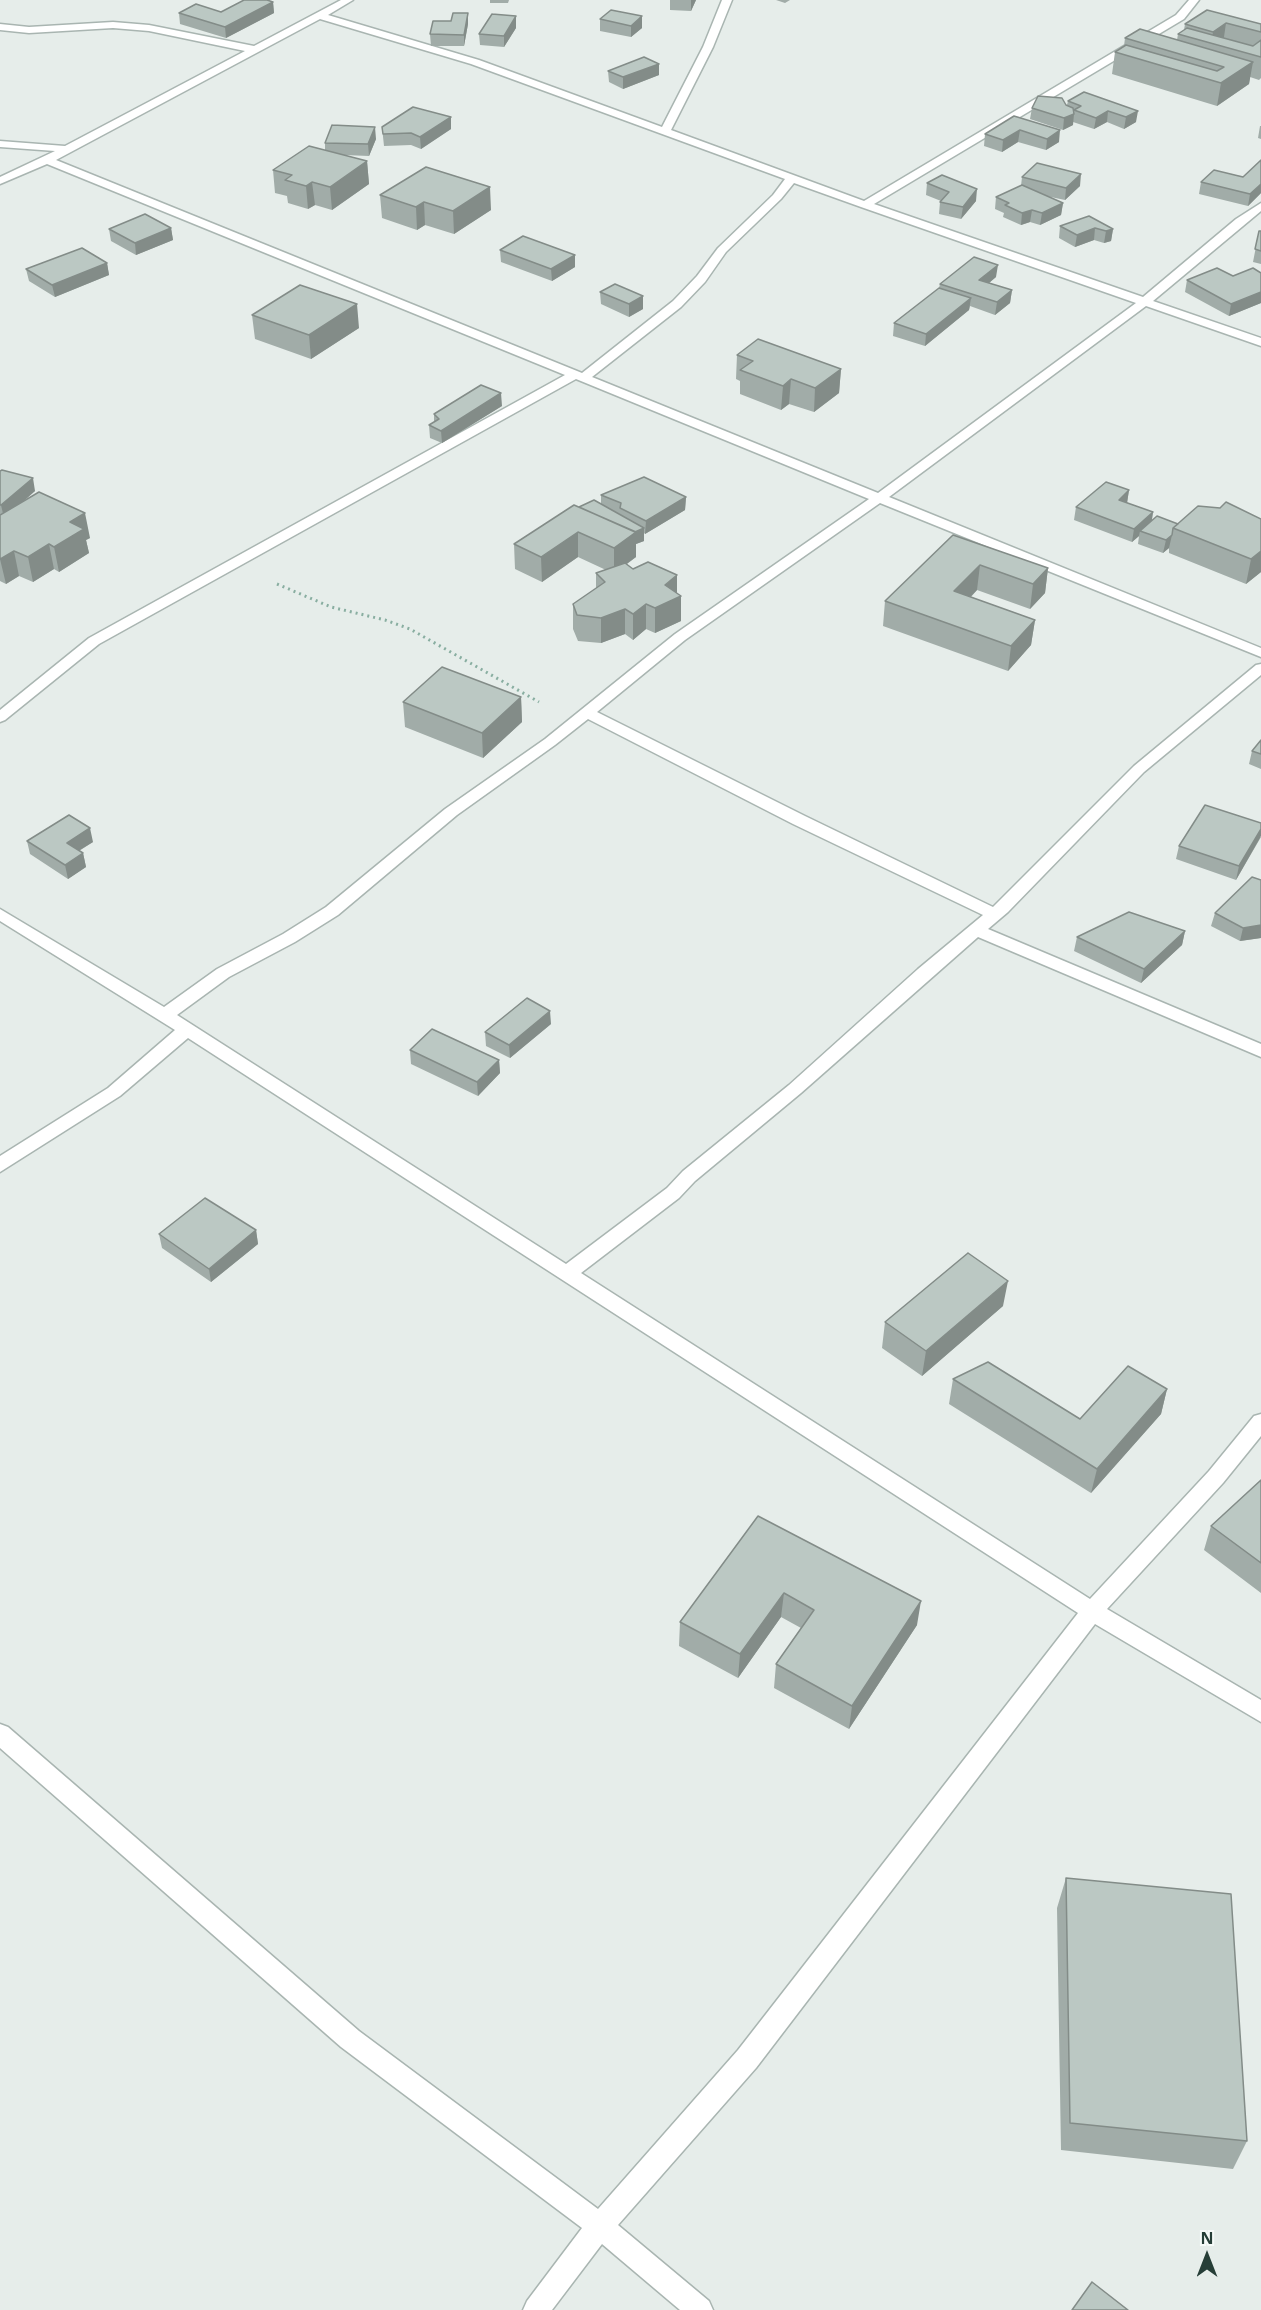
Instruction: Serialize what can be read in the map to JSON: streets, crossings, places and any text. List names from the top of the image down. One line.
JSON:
{"north":"top"}
